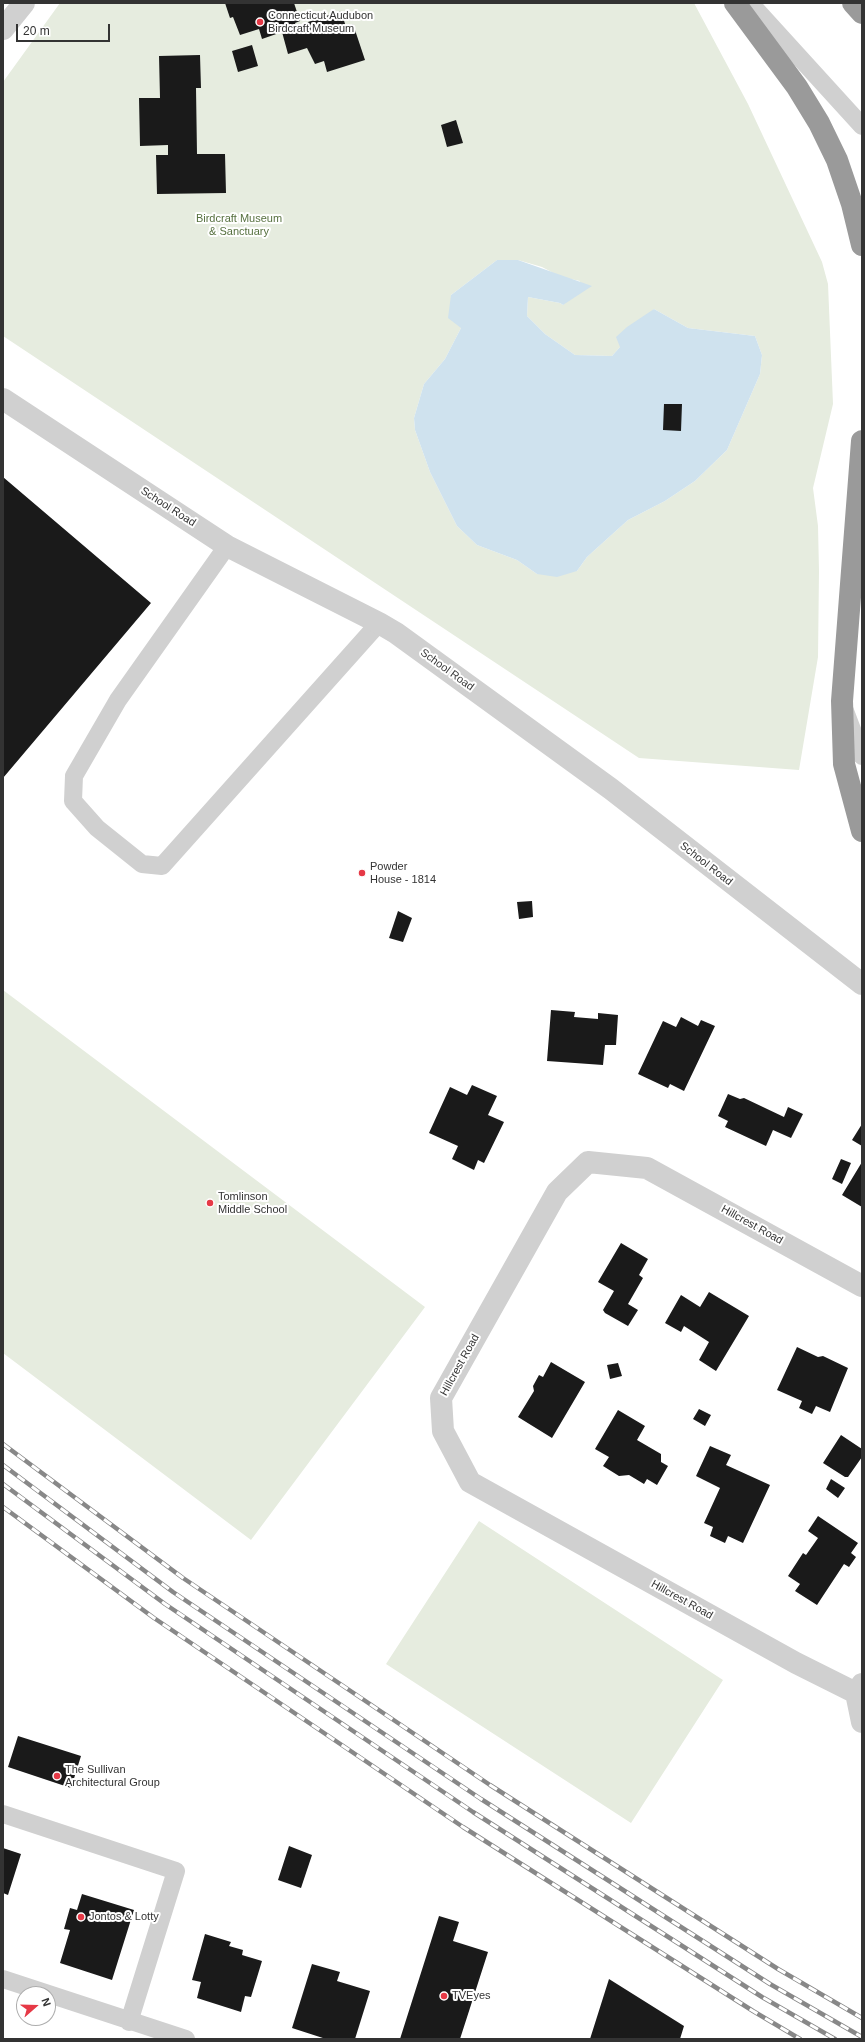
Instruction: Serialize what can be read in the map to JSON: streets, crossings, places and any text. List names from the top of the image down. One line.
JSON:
{"streets":{"street":["School Road","Hillcrest Road"]},"parks":["Birdcraft Museum & Sanctuary"],"places":["Connecticut Audubon Birdcraft Museum","Powder House - 1814","Tomlinson Middle School","The Sullivan Architectural Group","Jontos & Lotty","TVEyes"],"scale_bar":"20 m","north":"right"}
